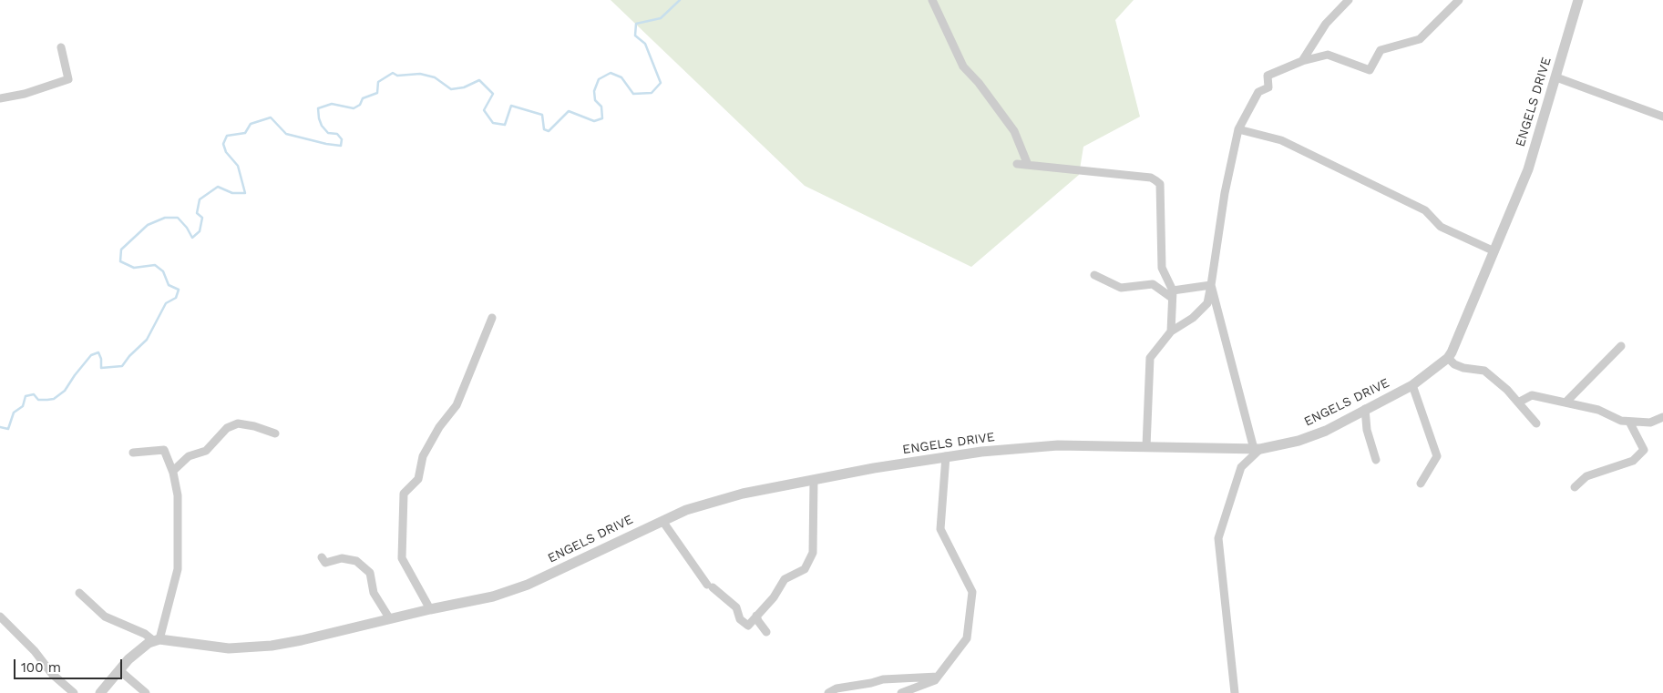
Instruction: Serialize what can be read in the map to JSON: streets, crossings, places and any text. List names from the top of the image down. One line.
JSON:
{"streets":{"street":["ENGELS DRIVE"]},"scale_bar":"100 m"}
